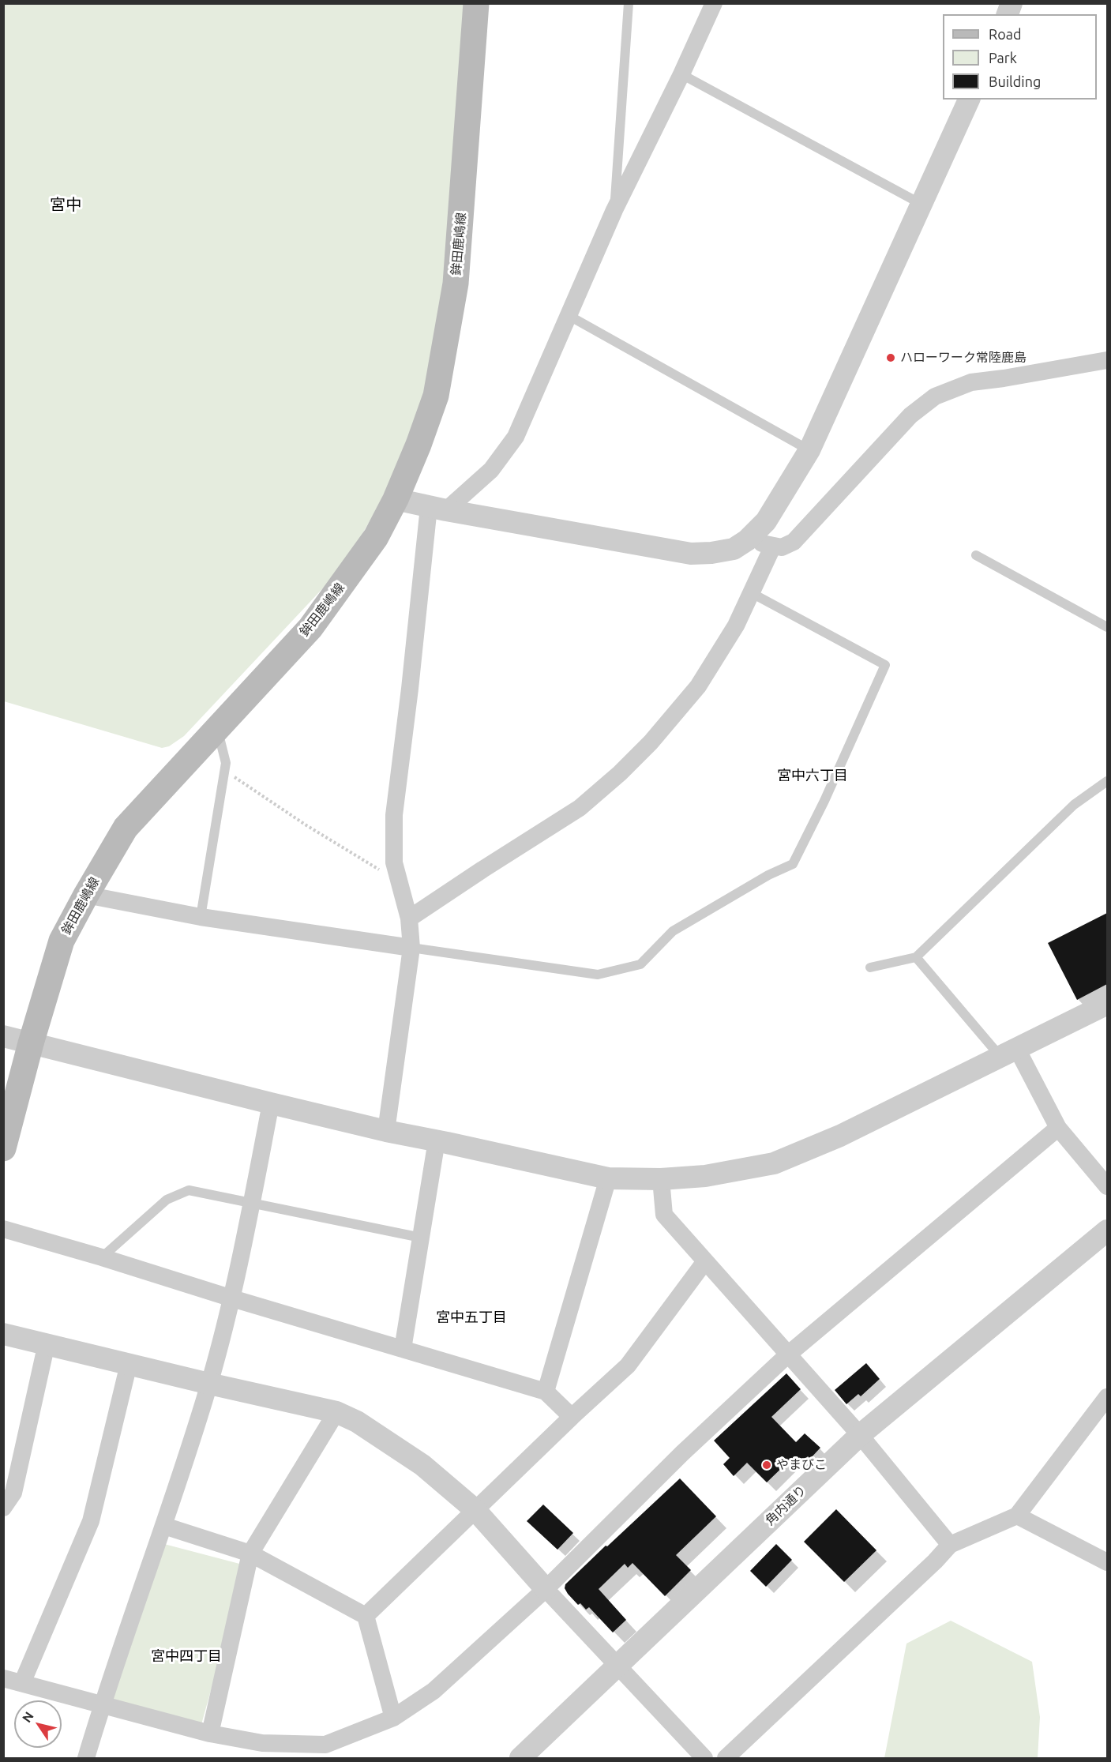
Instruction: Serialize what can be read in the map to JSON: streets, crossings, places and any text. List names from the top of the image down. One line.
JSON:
{"streets":{"main road":["鉾田鹿嶋線"],"street":["角内通り"]},"districts":["宮中","宮中六丁目","宮中五丁目","宮中四丁目"],"places":["ハローワーク常陸鹿島","やまびこ"],"legend":["Road","Park","Building"],"north":"top left"}
